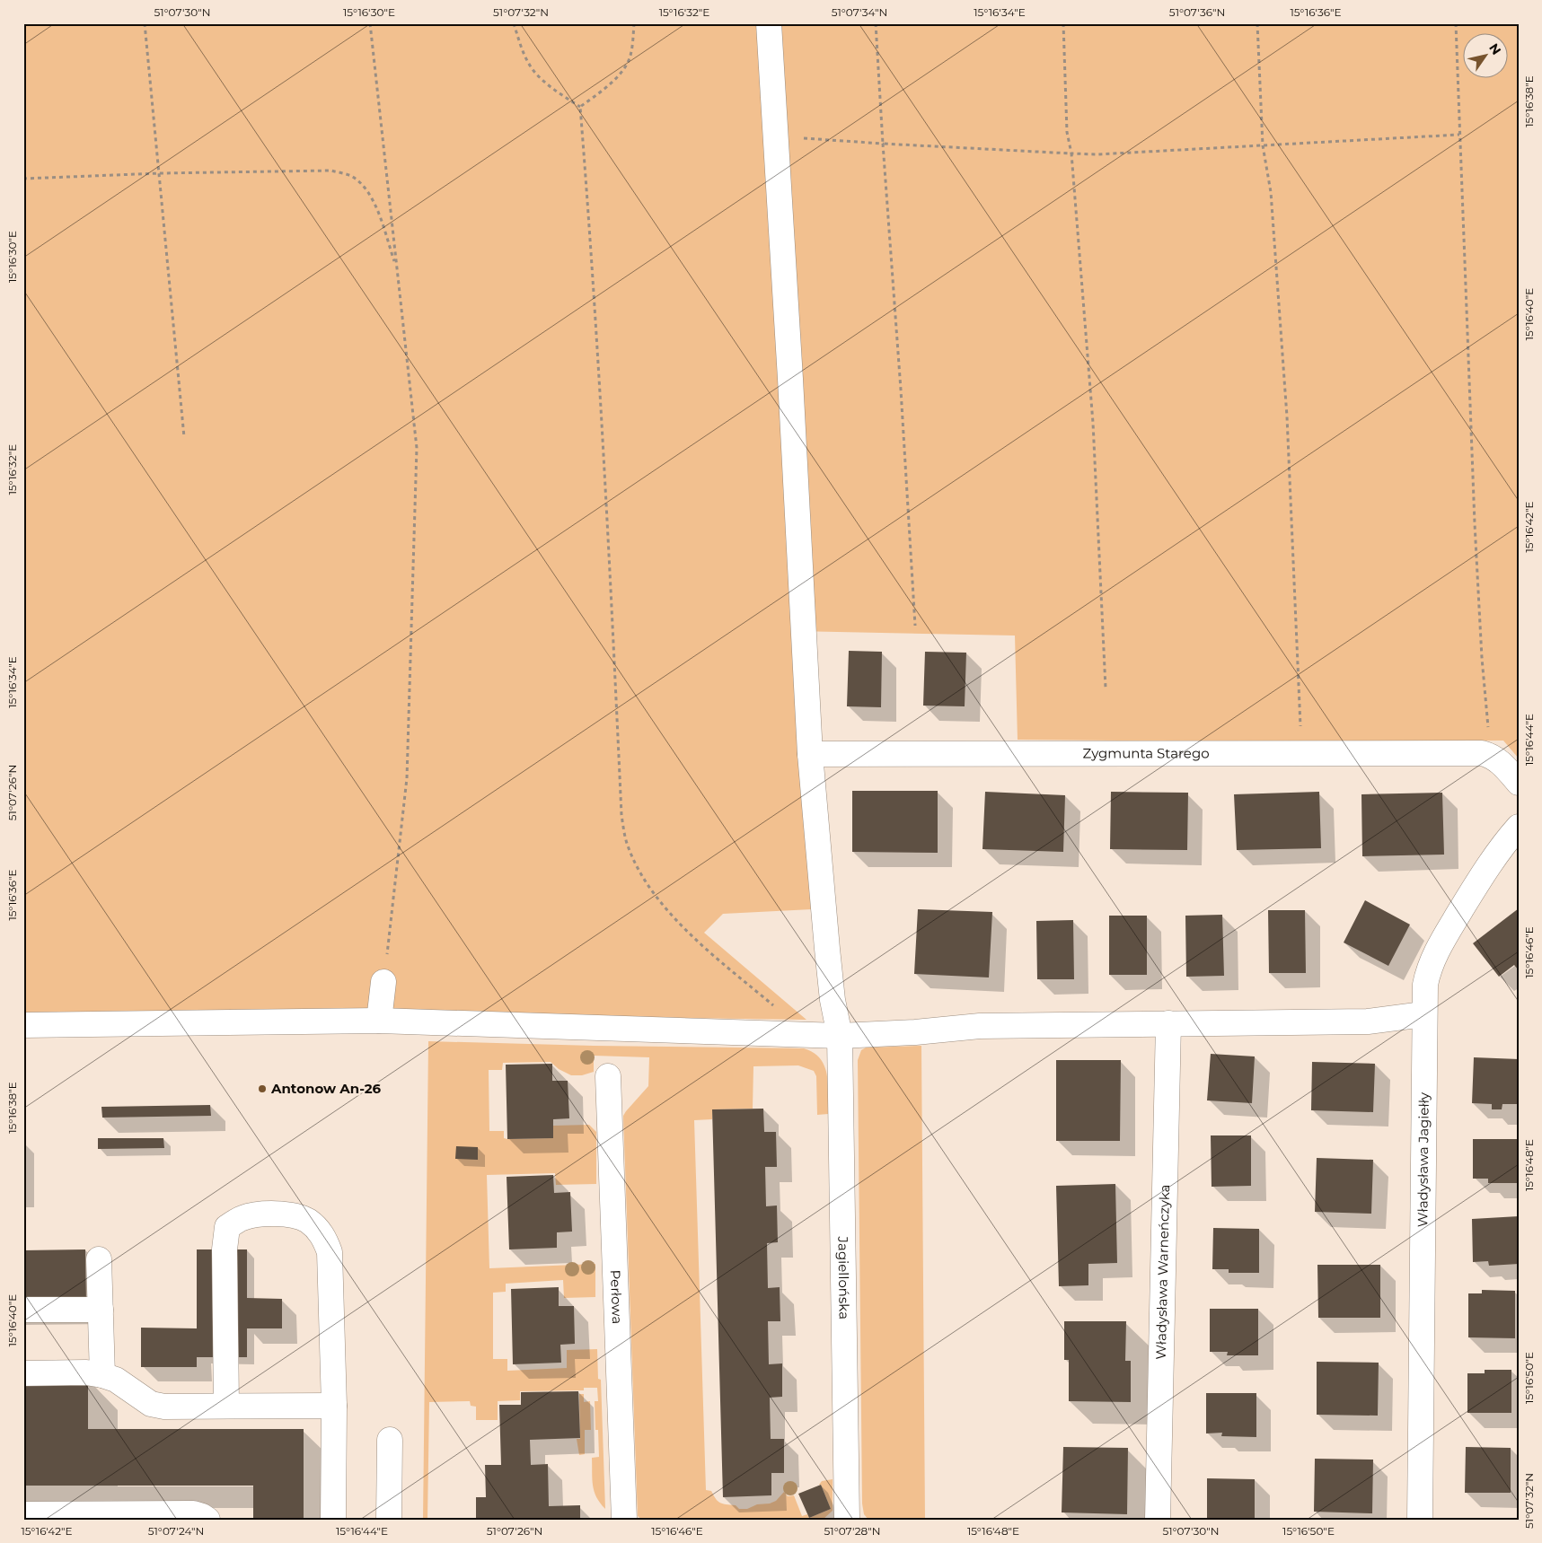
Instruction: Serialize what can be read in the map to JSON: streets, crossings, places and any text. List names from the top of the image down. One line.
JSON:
{"streets":{"street":["Zygmunta Starego","Władysława Jagiełły","Władysława Warneńczyka","Jagiellońska","Perłowa"]},"crossings":[["Zygmunta Starego","Jagiellońska"]],"places":["Antonow An-26"],"north":"top right","coordinates":["51°07'30\"N","15°16'30\"E","51°07'32\"N","15°16'32\"E","51°07'34\"N","15°16'34\"E","51°07'36\"N","15°16'36\"E","15°16'38\"E","15°16'40\"E","15°16'42\"E","15°16'44\"E","51°07'26\"N","15°16'46\"E","15°16'48\"E","15°16'50\"E","51°07'24\"N","51°07'28\"N"]}
